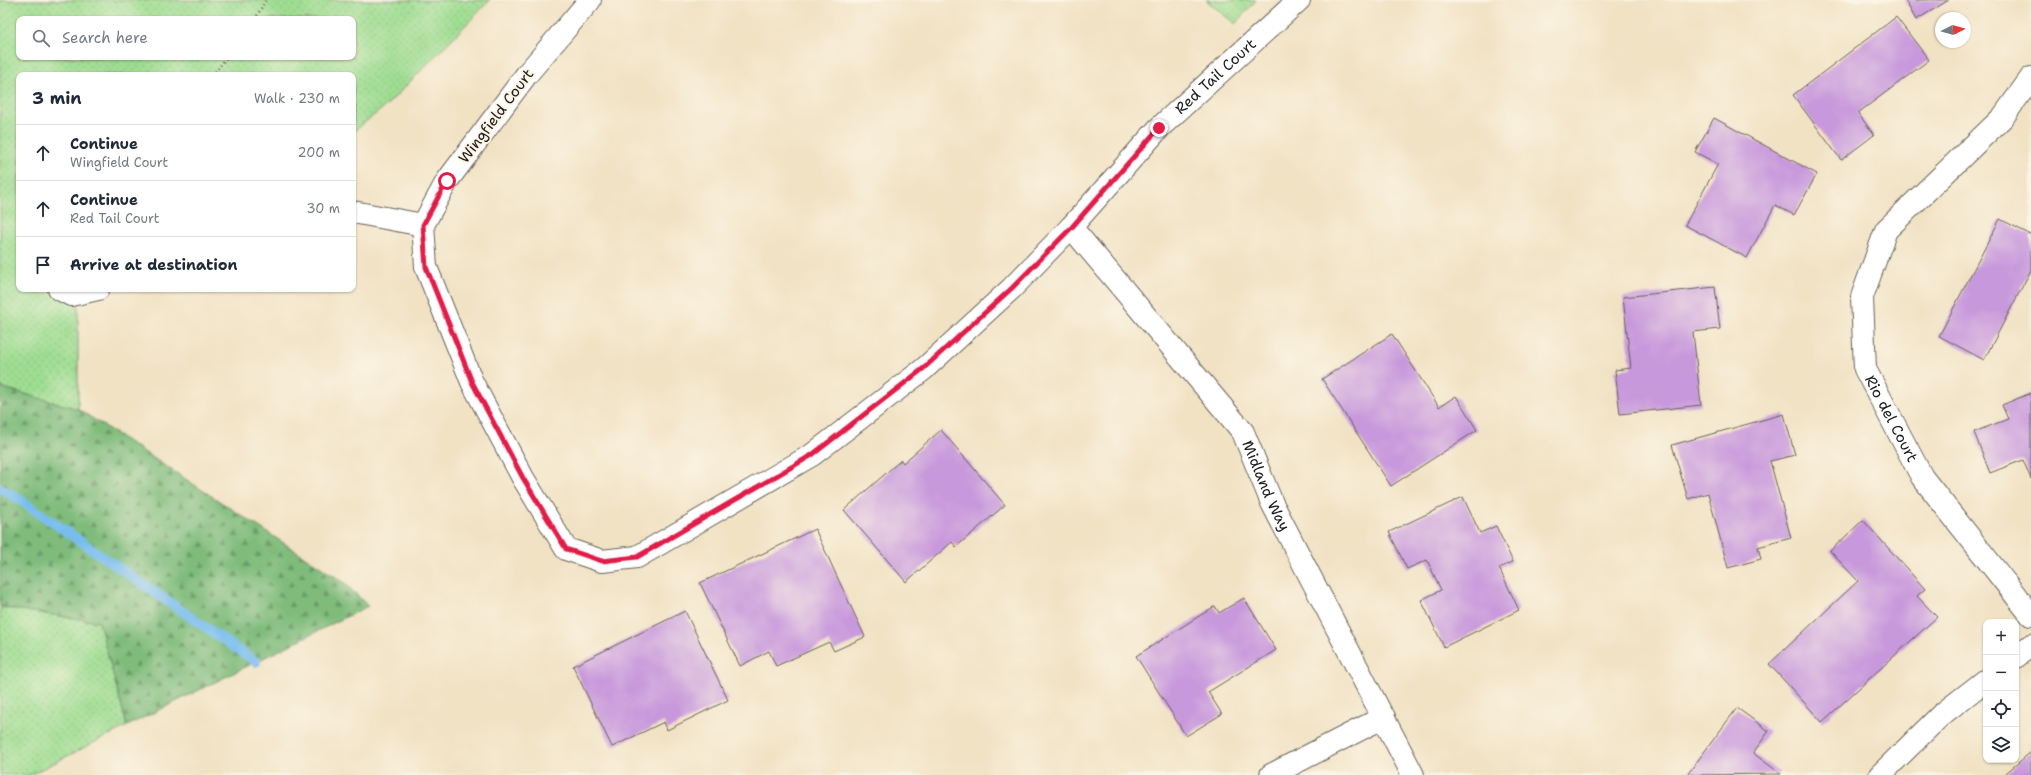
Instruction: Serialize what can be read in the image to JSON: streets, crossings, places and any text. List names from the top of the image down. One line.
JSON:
{"streets":{"street":["Red Tail Court","Wingfield Court","Rio del Court","Midland Way"]},"crossings":[["Red Tail Court","Midland Way"]],"north":"right","page":{"search":"Search here","heading":["3 min","Walk · 230 m"],"list":[["Continue","Wingfield Court","200 m"],["Continue","Red Tail Court","30 m"],"Arrive at destination"],"map_buttons":["+","−"]}}
